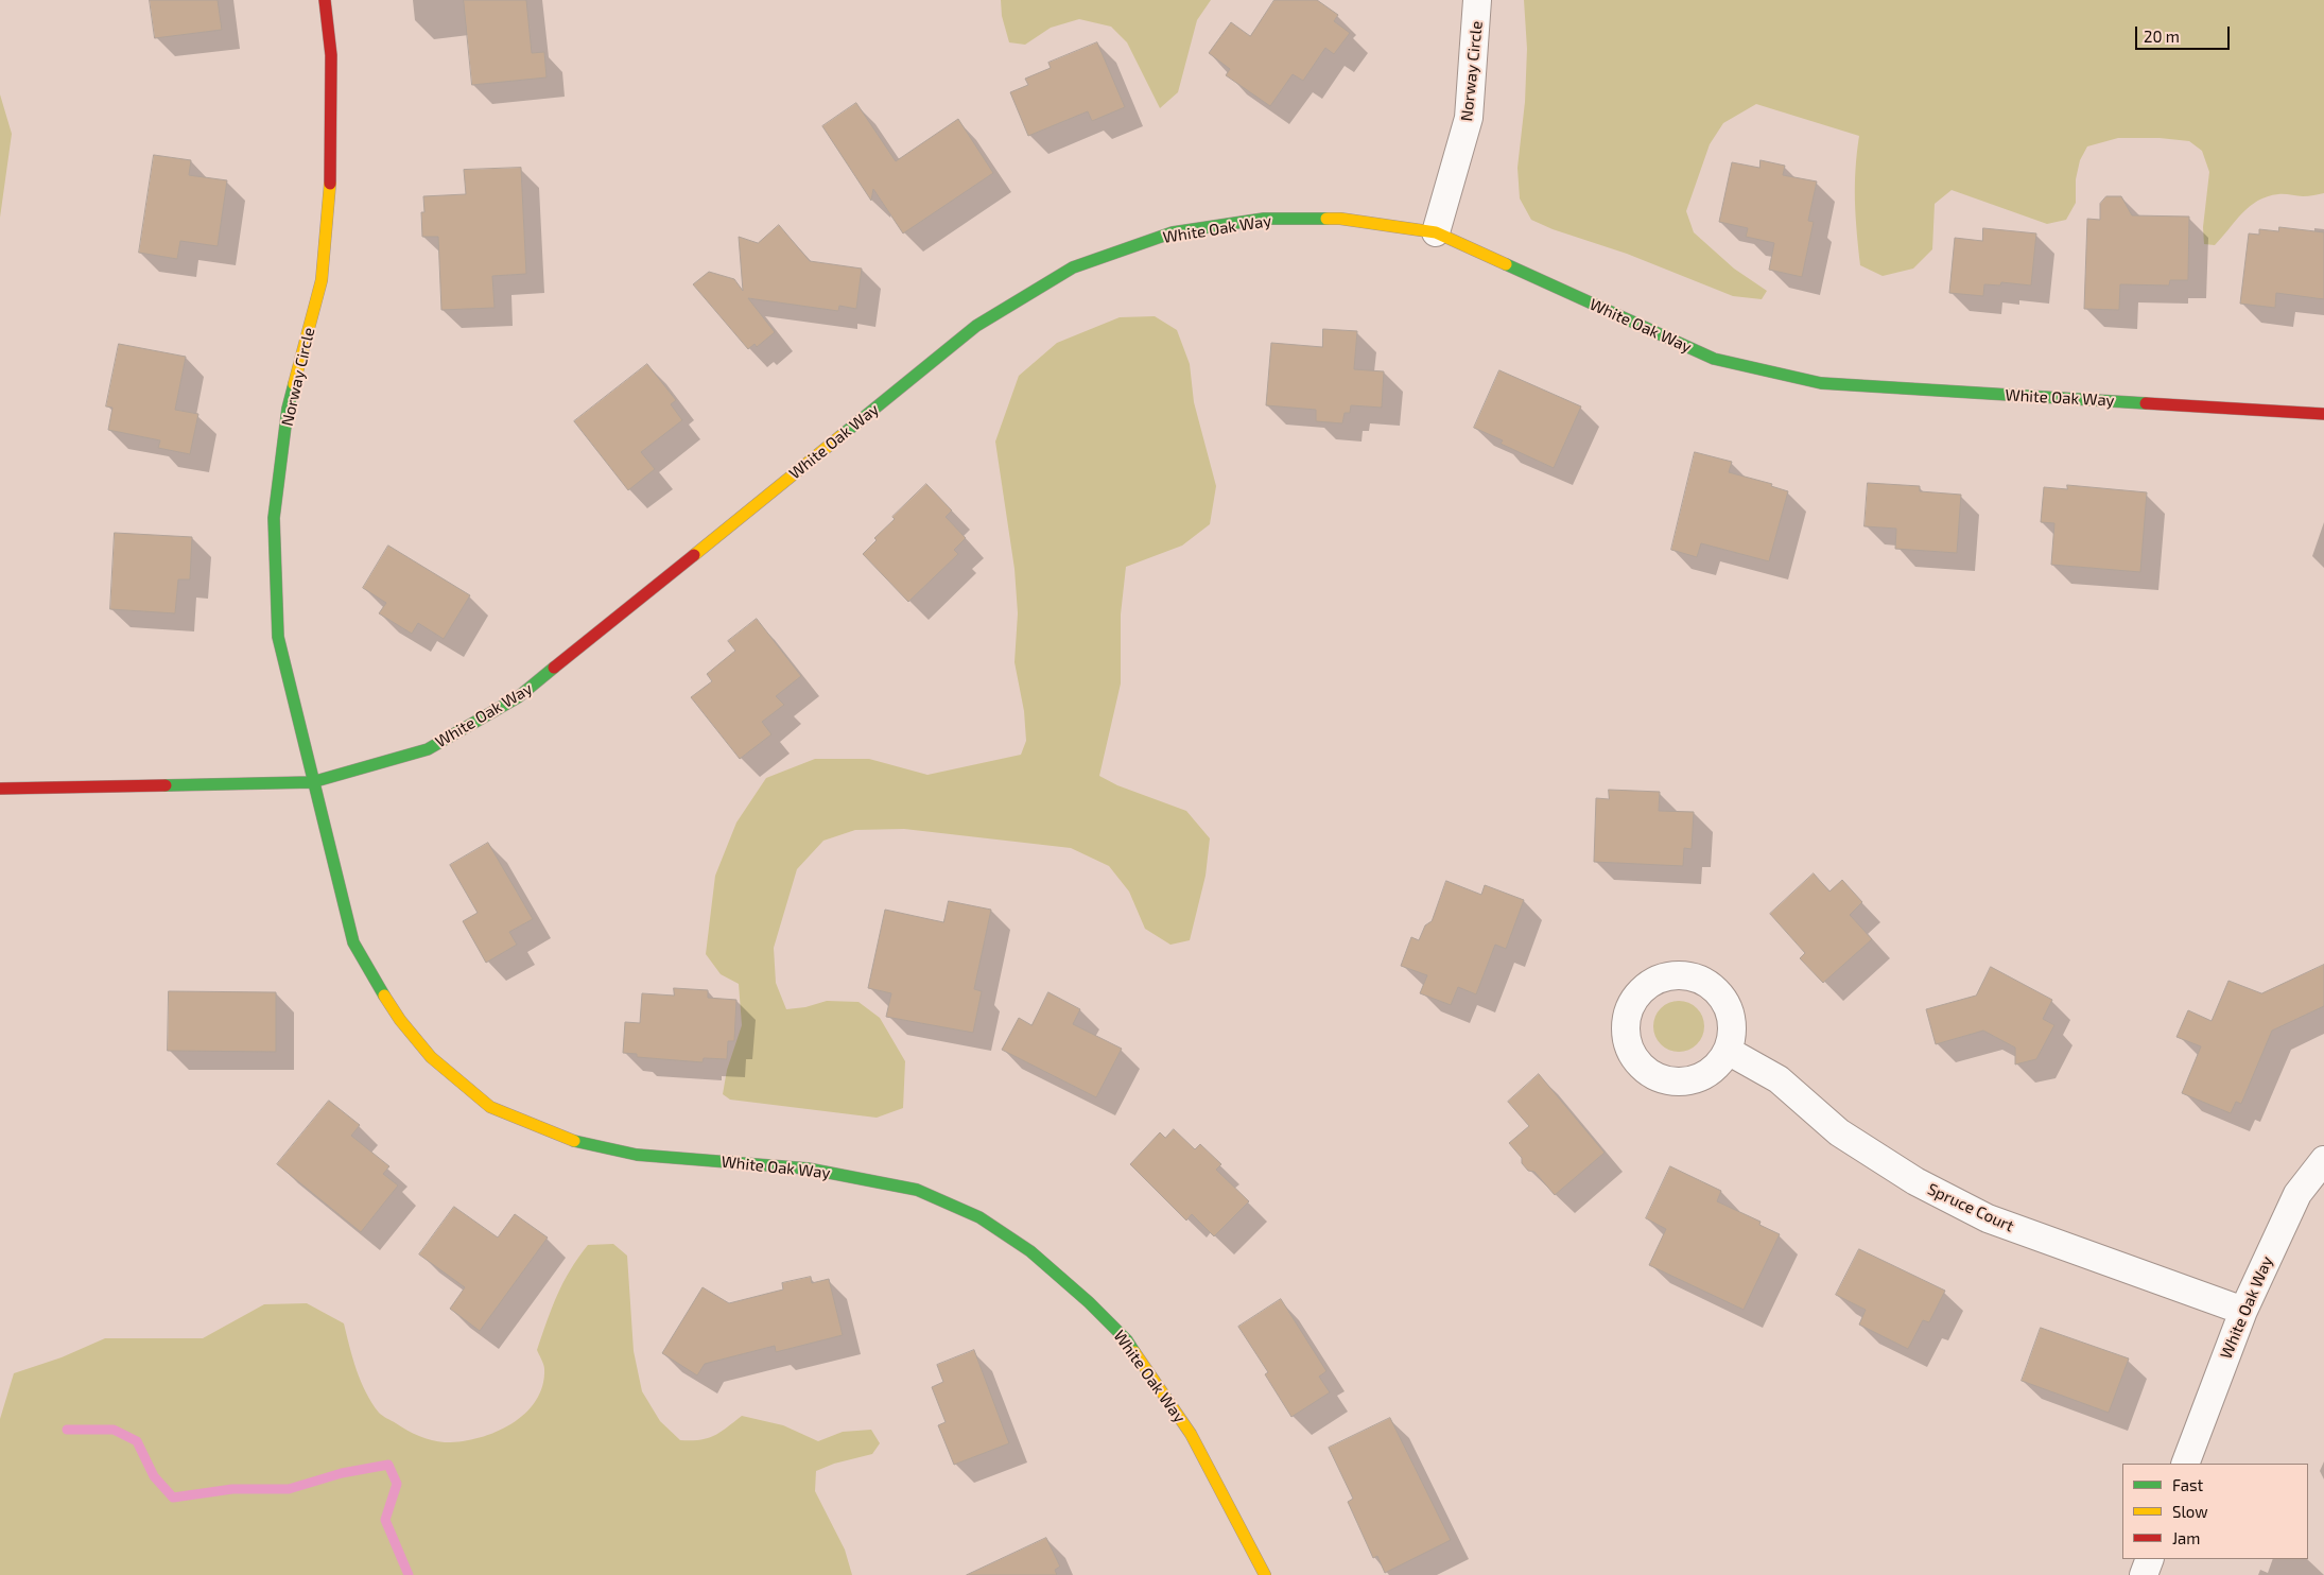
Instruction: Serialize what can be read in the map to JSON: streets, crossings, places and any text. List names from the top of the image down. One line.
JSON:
{"streets":{"street":["Norway Circle","White Oak Way","Spruce Court"]},"crossings":[["Norway Circle","White Oak Way"],["White Oak Way","Spruce Court"]],"legend":["Fast","Slow","Jam"],"scale_bar":"20 m"}
